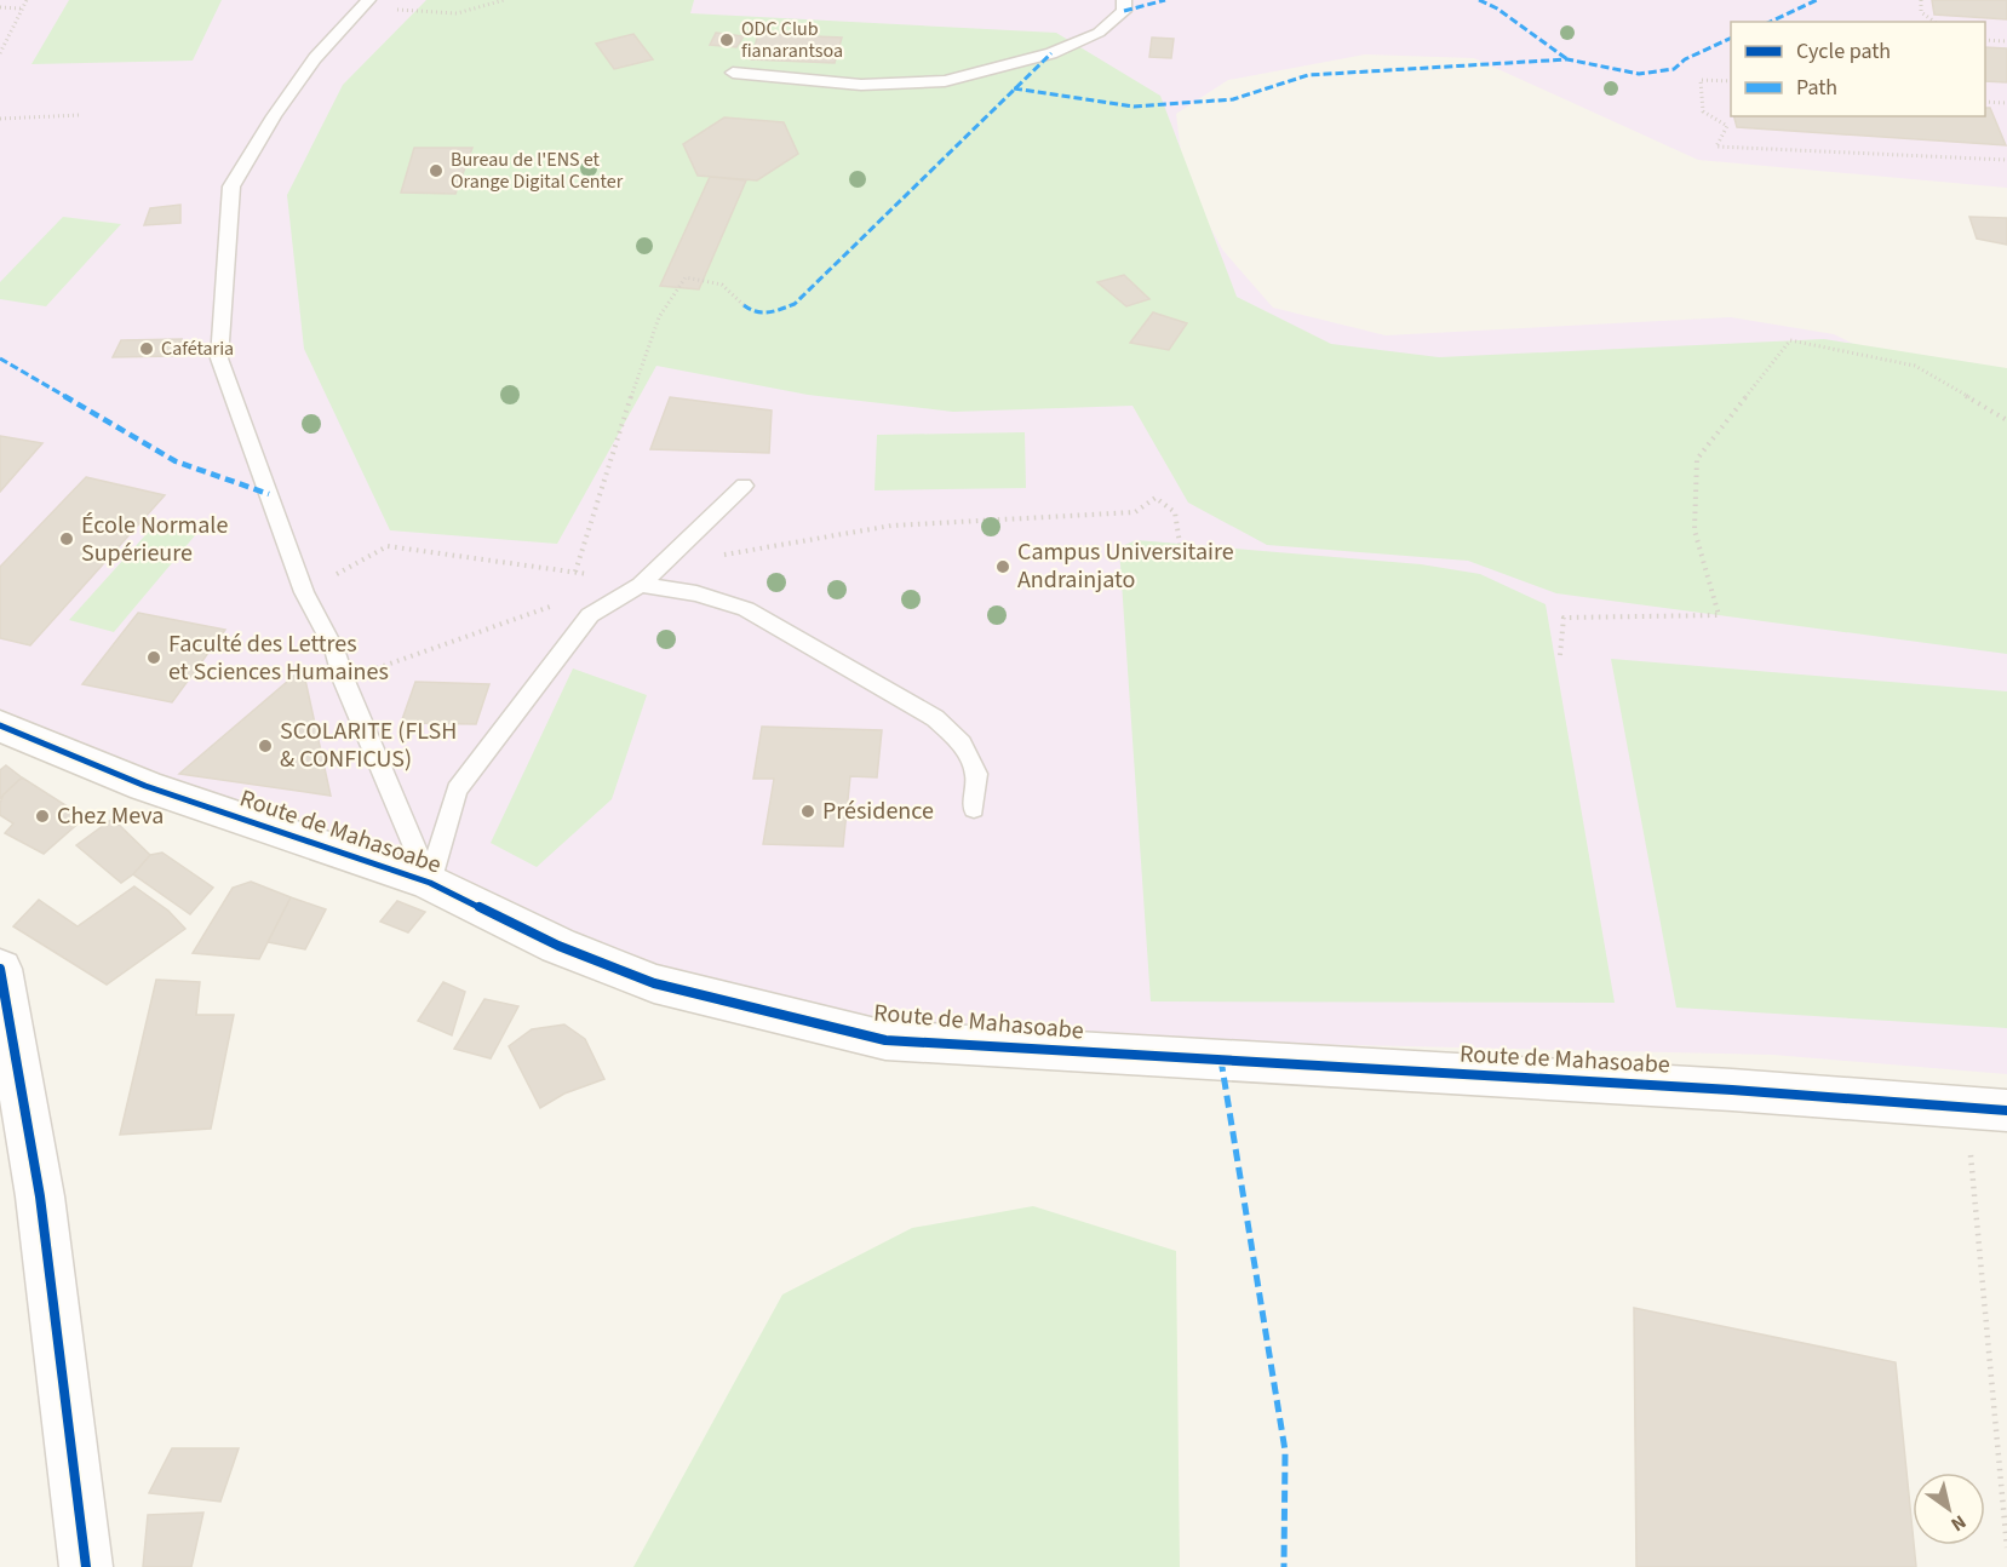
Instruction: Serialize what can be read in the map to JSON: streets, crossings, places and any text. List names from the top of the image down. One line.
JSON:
{"streets":{"street":["Route de Mahasoabe"]},"places":["ODC Club fianarantsoa","Bureau de l'ENS et Orange Digital Center","Cafétaria","École Normale Supérieure","Campus Universitaire Andrainjato","Faculté des Lettres et Sciences Humaines","SCOLARITE (FLSH & CONFICUS)","Présidence","Chez Meva"],"legend":["Cycle path","Path"],"north":"bottom right"}
